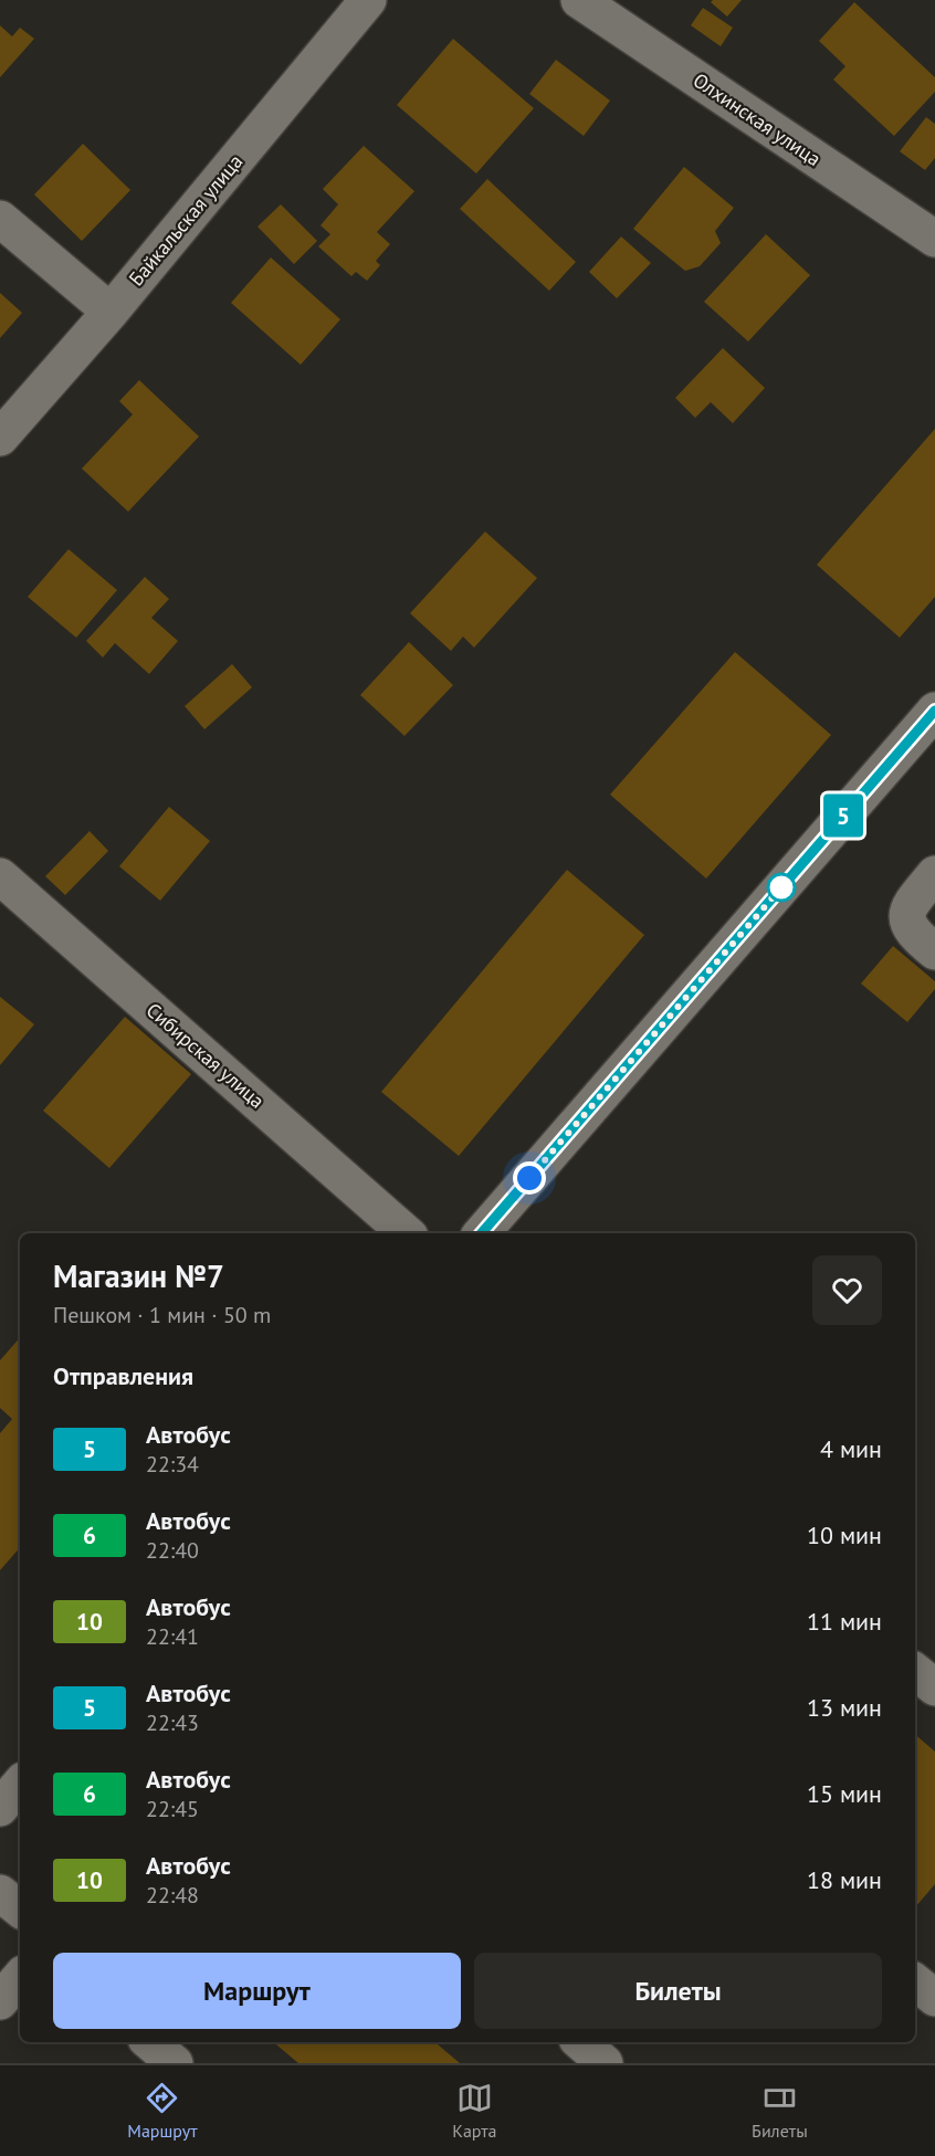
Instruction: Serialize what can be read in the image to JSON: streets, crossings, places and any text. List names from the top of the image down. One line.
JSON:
{"streets":{"street":["Олхинская улица","Байкальская улица","Сибирская улица"]},"lines":["bus line 5"],"page":{"on_map":"5","heading":[["Магазин №7","Пешком · 1 мин · 50 m"],"Отправления"],"list":[{"mark":"5","name":"Автобус","note":"22:34","value":"4 мин"},{"mark":"6","name":"Автобус","note":"22:40","value":"10 мин"},{"mark":"10","name":"Автобус","note":"22:41","value":"11 мин"},{"mark":"5","name":"Автобус","note":"22:43","value":"13 мин"},{"mark":"6","name":"Автобус","note":"22:45","value":"15 мин"},{"mark":"10","name":"Автобус","note":"22:48","value":"18 мин"}],"buttons":["Маршрут","Билеты"],"tabs":["Маршрут","Карта","Билеты"]}}
